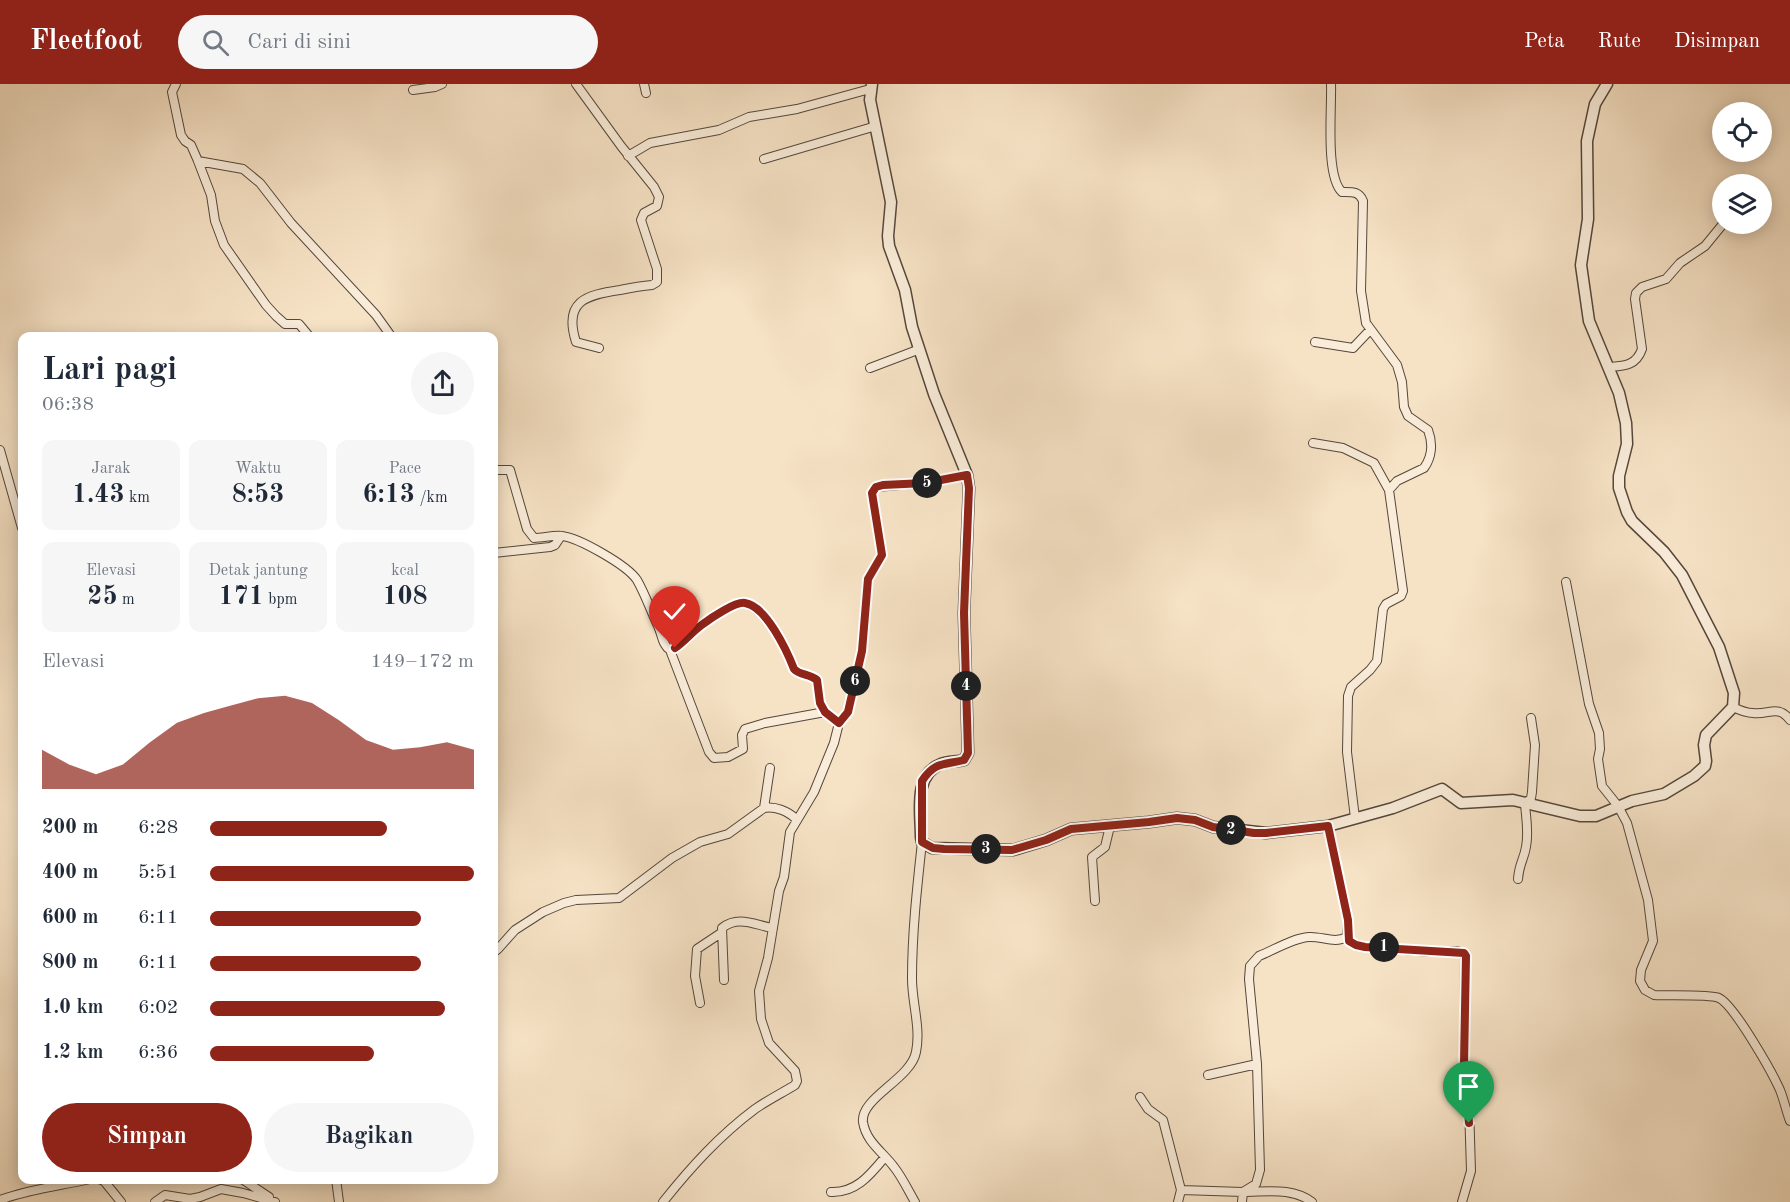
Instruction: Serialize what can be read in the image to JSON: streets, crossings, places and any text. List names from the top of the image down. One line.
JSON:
{"page":{"header":"Fleetfoot","search":"Cari di sini","nav":["Peta","Rute","Disimpan"],"heading":["Lari pagi","06:38"],"stats":[["Jarak","1.43 km"],["Waktu","8:53"],["Pace","6:13 /km"],["Elevasi","25 m"],["Detak jantung","171 bpm"],["kcal","108"]],"pins":["5","6","4","2","3","1"],"chart":["Elevasi","149–172 m"],"list":[{"name":"200 m","note":"6:28"},{"name":"400 m","note":"5:51"},{"name":"600 m","note":"6:11"},{"name":"800 m","note":"6:11"},{"name":"1.0 km","note":"6:02"},{"name":"1.2 km","note":"6:36"}],"buttons":["Simpan","Bagikan"]}}
